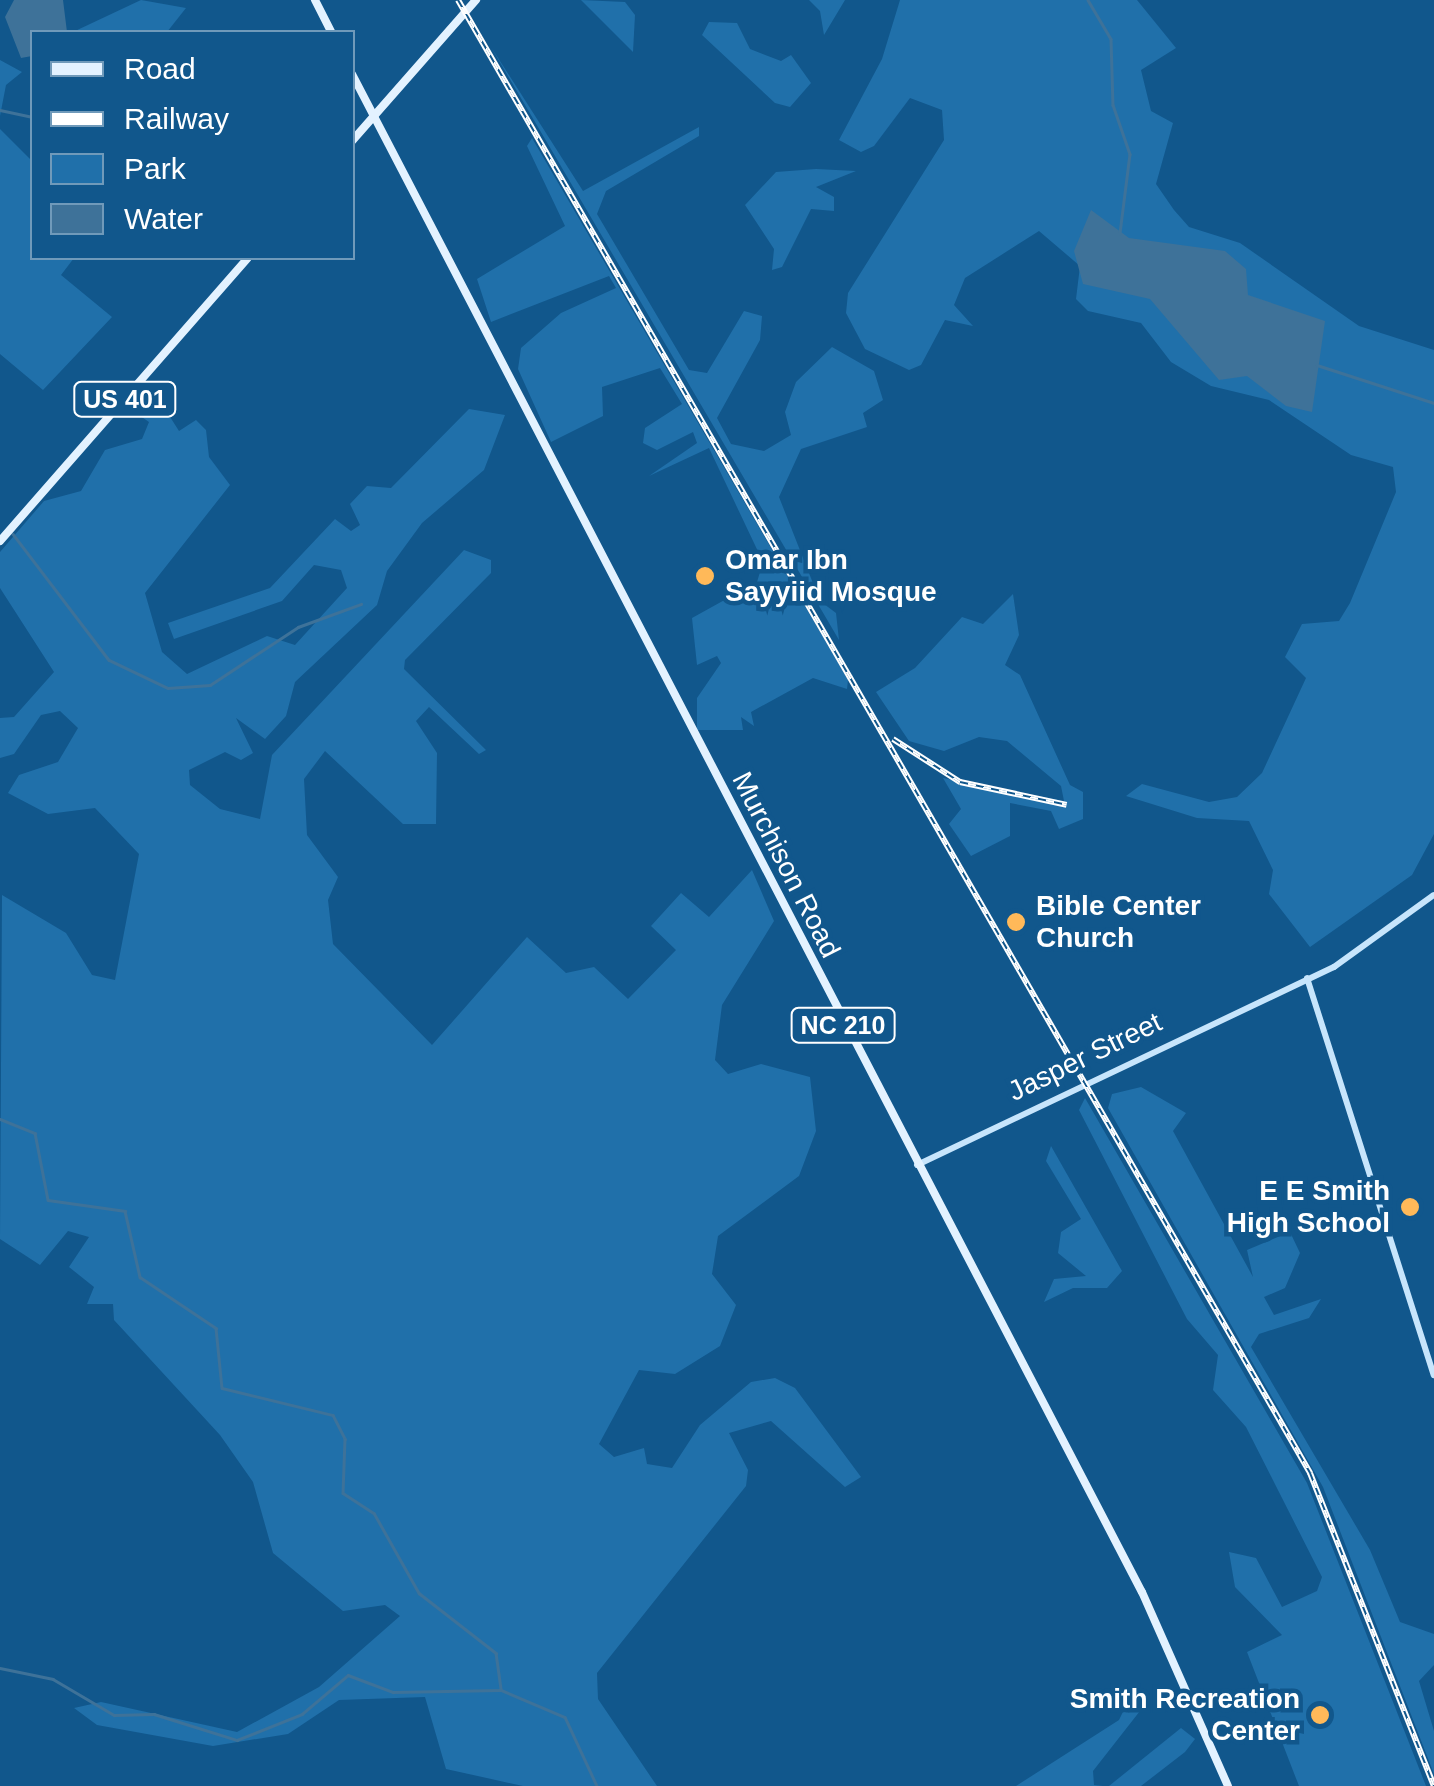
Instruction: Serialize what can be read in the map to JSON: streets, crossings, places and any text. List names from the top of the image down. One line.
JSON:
{"streets":{"main road":["US 401","Murchison Road","NC 210"],"street":["Jasper Street"]},"crossings":[["Murchison Road","Jasper Street"]],"places":["Omar Ibn Sayyiid Mosque","Bible Center Church","E E Smith High School","Smith Recreation Center"],"legend":["Road","Railway","Park","Water"]}
